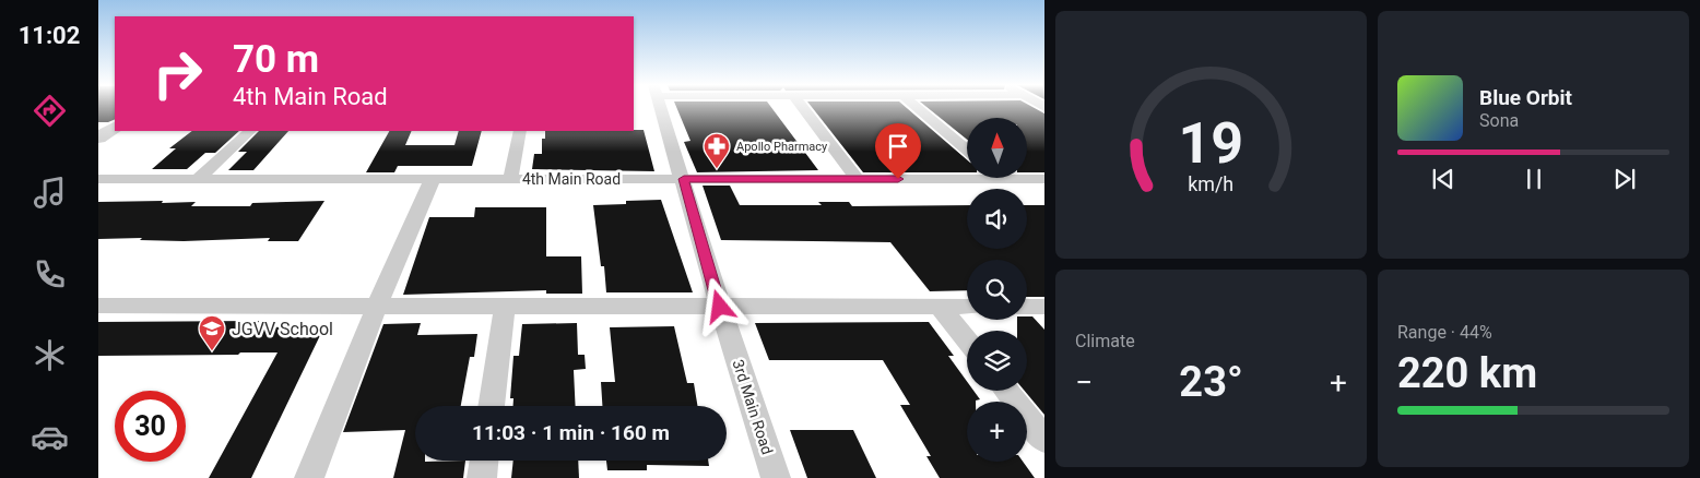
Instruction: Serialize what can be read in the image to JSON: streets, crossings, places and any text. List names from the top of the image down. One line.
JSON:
{"streets":{"street":["4th Main Road","3rd Main Road"]},"crossings":[["4th Main Road","3rd Main Road"]],"places":{"pharmacy":["Apollo Pharmacy"],"school or university":["JGVV School"]},"north":"top","page":{"tabs":"11:02","turn":["70 m","4th Main Road"],"song":["Blue Orbit","Sona"],"map_buttons":"+","tile":["Climate",["Range · 44%","220 km"]],"heat":["−","23°","+"],"limit":"30","trip":"11:03 · 1 min · 160 m","gauge":["19","km/h"]}}
